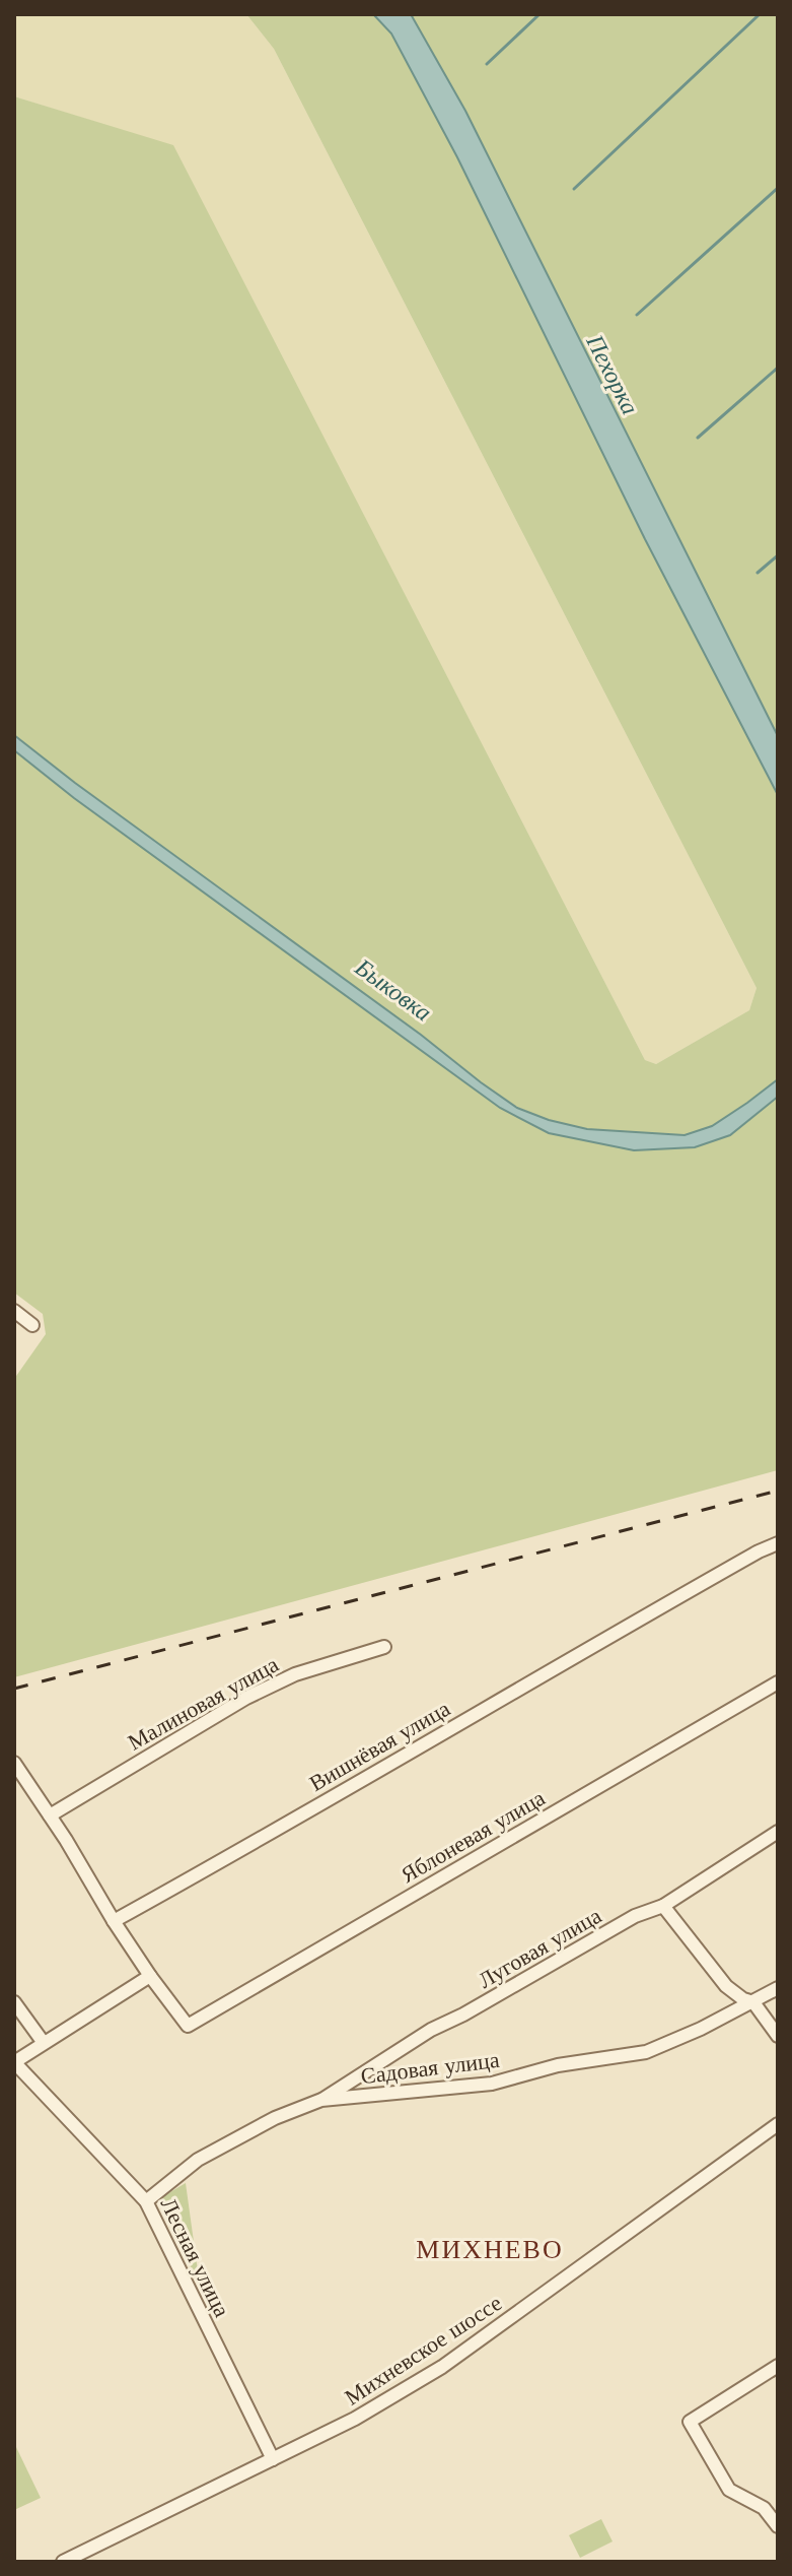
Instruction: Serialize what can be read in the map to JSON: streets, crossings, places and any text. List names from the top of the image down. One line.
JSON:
{"streets":{"street":["Малиновая улица","Вишнёвая улица","Яблоневая улица","Луговая улица","Садовая улица","Лесная улица","Михневское шоссе"]},"crossings":[["Луговая улица","Садовая улица"],["Садовая улица","Лесная улица"],["Лесная улица","Михневское шоссе"]],"districts":["МИХНЕВО"],"water":["Пехорка","Быковка"]}
